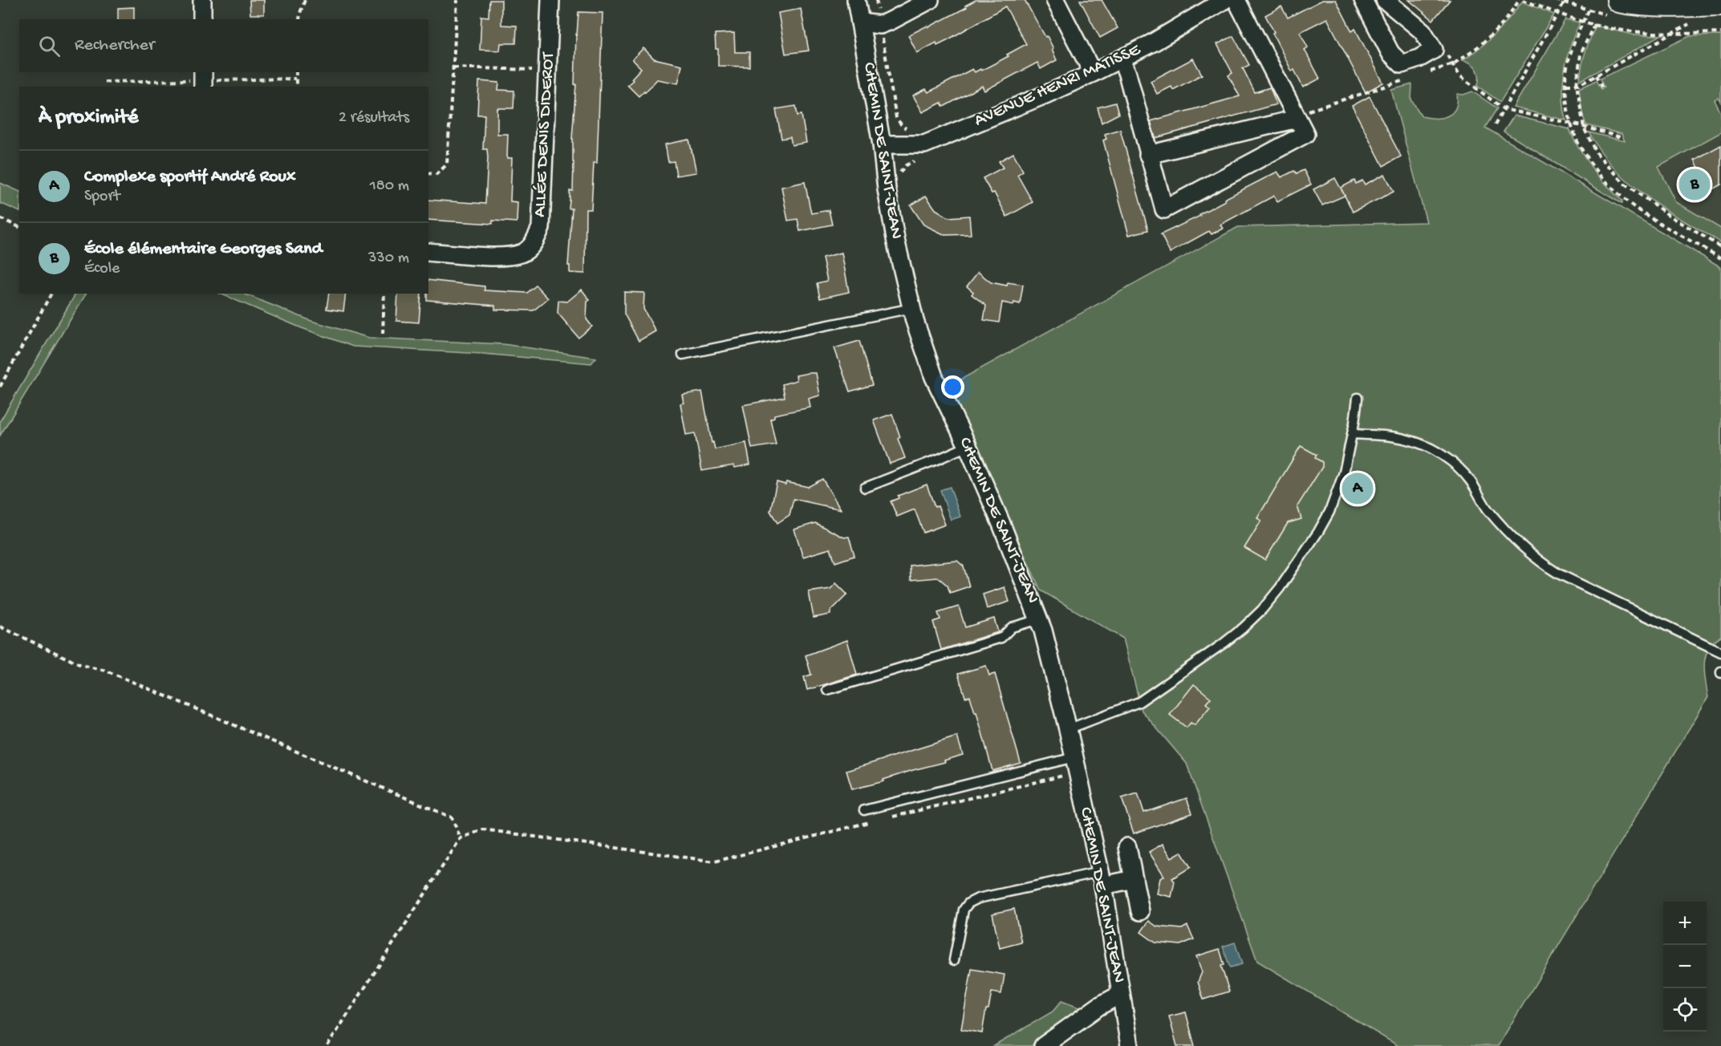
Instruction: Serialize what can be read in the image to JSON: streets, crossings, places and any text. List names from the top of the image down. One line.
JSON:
{"streets":{"street":["AVENUE HENRI MATISSE","ALLÉE DENIS DIDEROT","CHEMIN DE SAINT-JEAN"]},"crossings":[["AVENUE HENRI MATISSE","CHEMIN DE SAINT-JEAN"]],"page":{"search":"Rechercher","heading":["À proximité","2 résultats"],"list":[{"mark":"A","name":"Complexe sportif André Roux","note":"Sport","value":"180 m"},{"mark":"B","name":"École élémentaire Georges Sand","note":"École","value":"330 m"}],"pins":["B","A"],"map_buttons":["+","−"]}}
